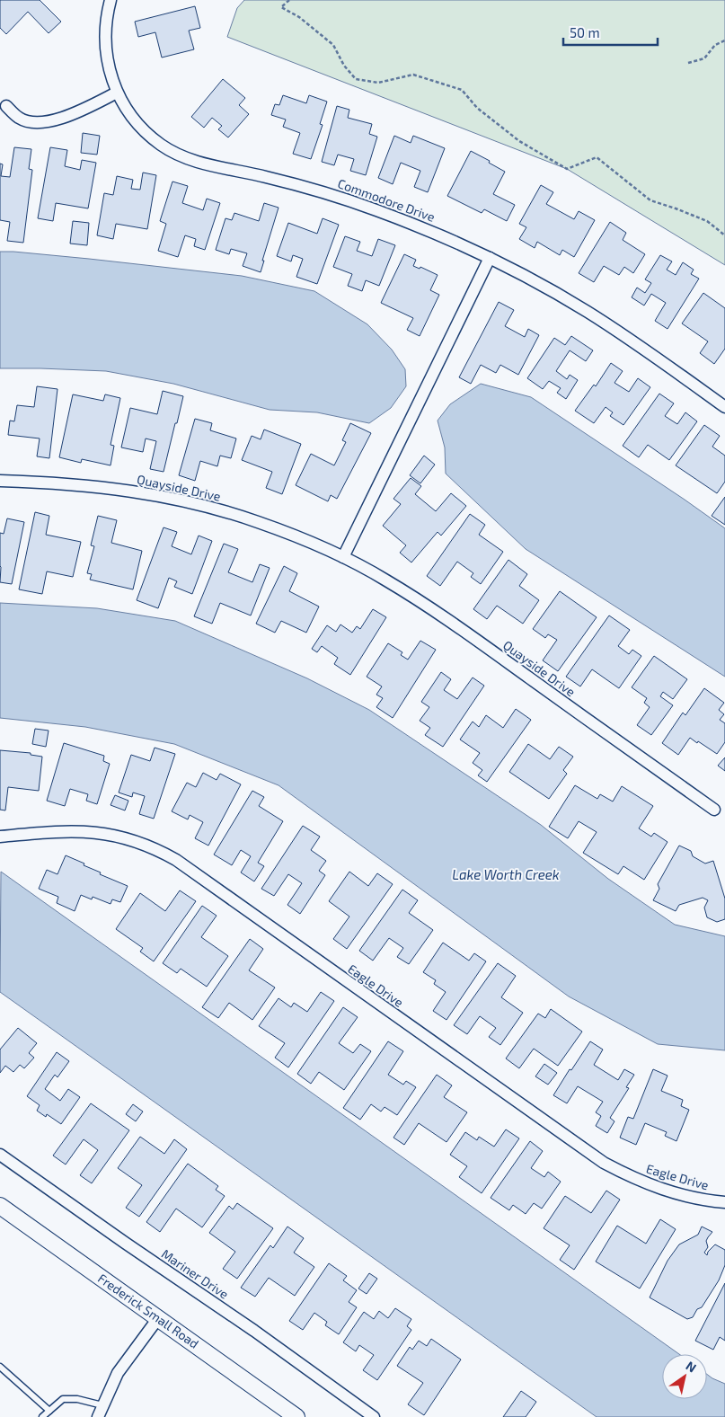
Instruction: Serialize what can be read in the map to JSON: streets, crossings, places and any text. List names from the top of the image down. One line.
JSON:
{"streets":{"street":["Commodore Drive","Quayside Drive","Eagle Drive","Mariner Drive","Frederick Small Road"]},"water":["Lake Worth Creek"],"scale_bar":"50 m","north":"top right"}
